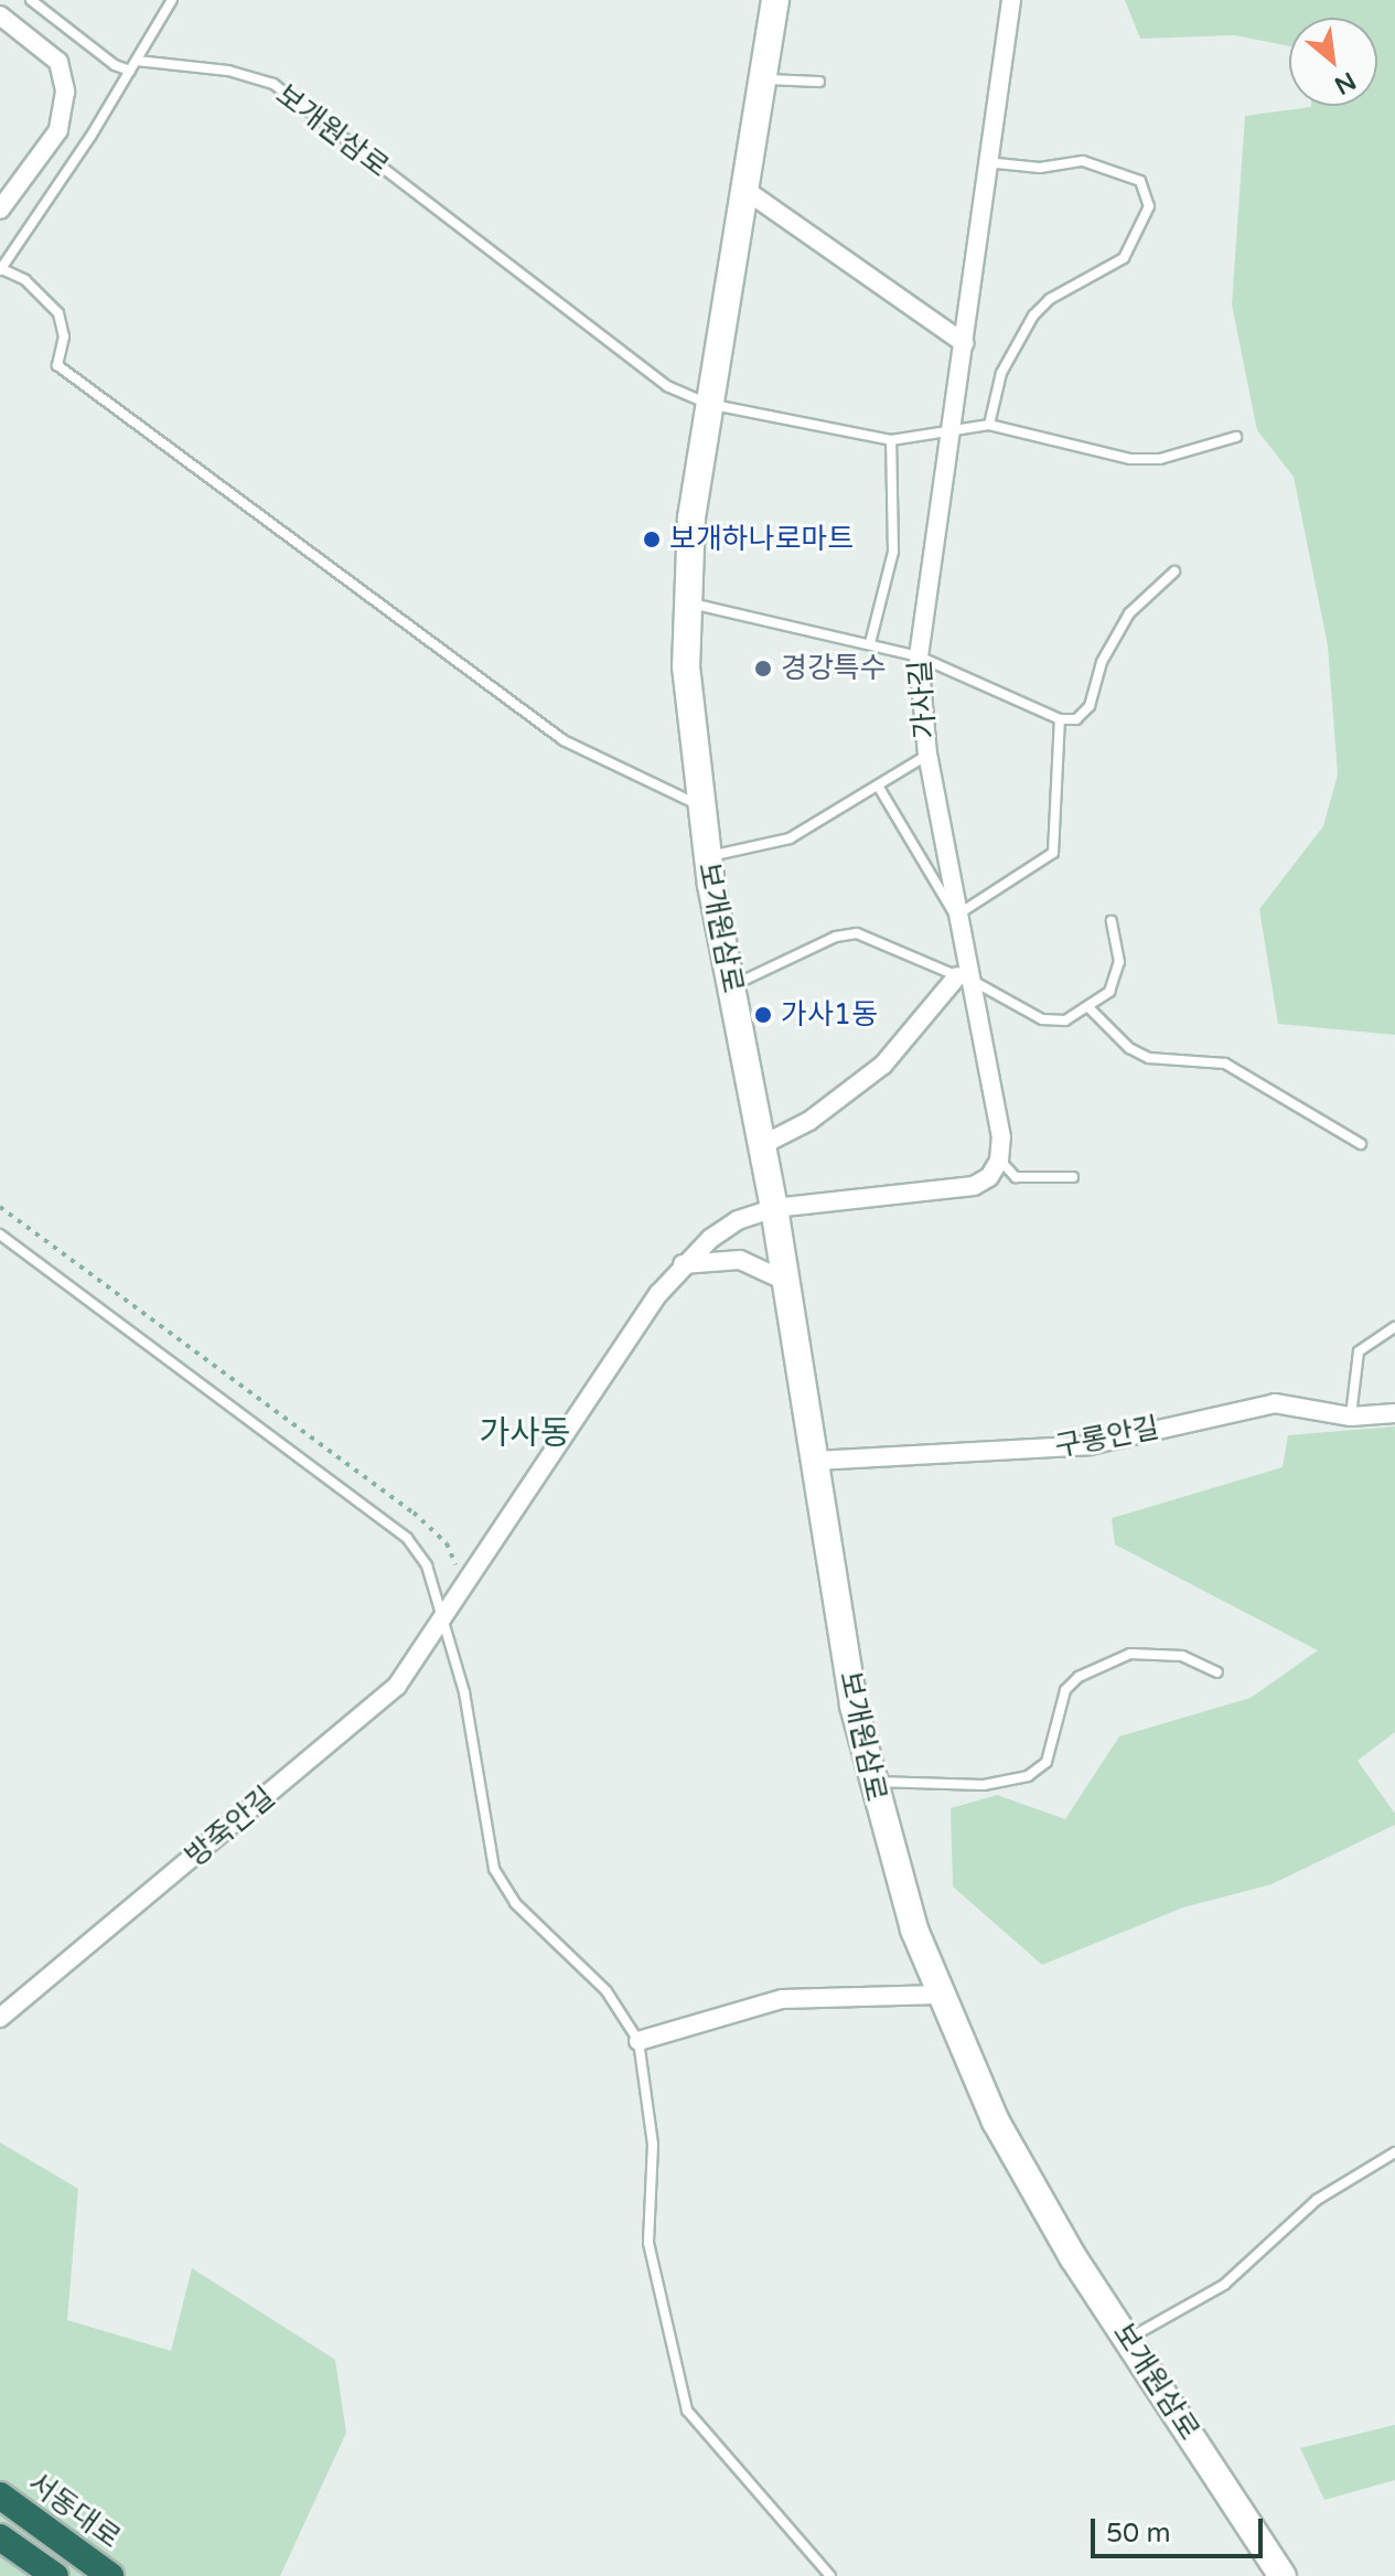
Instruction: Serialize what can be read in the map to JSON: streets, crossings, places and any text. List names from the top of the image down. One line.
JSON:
{"streets":{"highway":["서동대로"],"main road":["보개원삼로"],"street":["가사길","구롱안길","방죽안길"]},"crossings":[["보개원삼로","구롱안길"],["보개원삼로","방죽안길"]],"districts":["가사동"],"places":["보개하나로마트","경강특수","가사1동"],"scale_bar":"50 m","north":"bottom right"}
